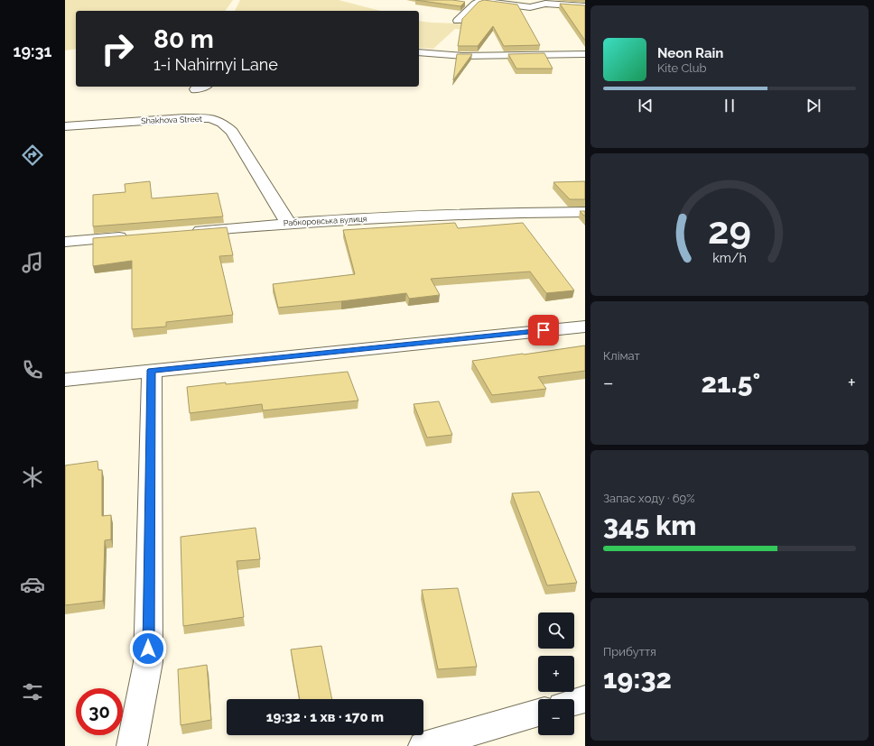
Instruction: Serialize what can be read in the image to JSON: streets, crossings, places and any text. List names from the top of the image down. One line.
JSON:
{"streets":{"street":["Shakhova Street","Рабкоровська вулиця"]},"crossings":[["Shakhova Street","Рабкоровська вулиця"]],"page":{"tabs":"19:31","turn":["80 m","1-i Nahirnyi Lane"],"song":["Neon Rain","Kite Club"],"tile":["Клімат",["Запас ходу · 69%","345 km"],["Прибуття","19:32"]],"heat":["−","21.5°","+"],"map_buttons":["+","−"],"limit":"30","trip":"19:32 · 1 хв · 170 m","gauge":["29","km/h"]}}
